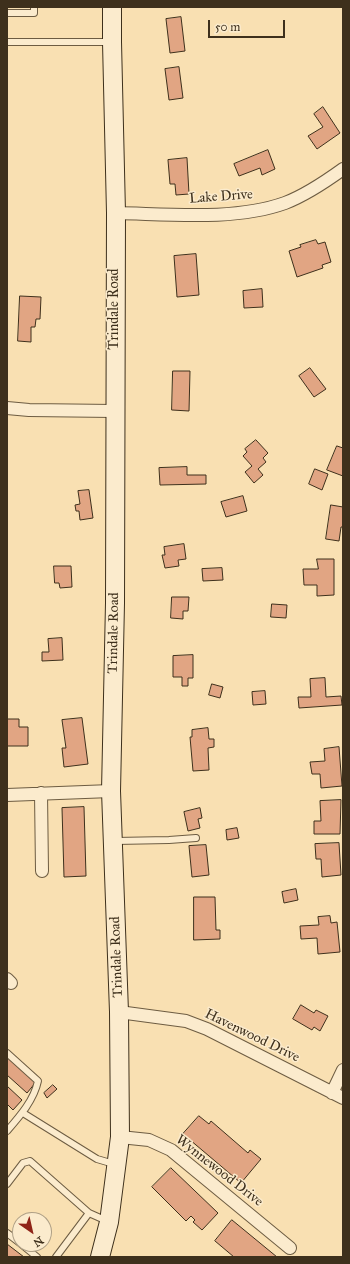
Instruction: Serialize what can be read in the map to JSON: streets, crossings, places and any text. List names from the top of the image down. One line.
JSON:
{"streets":{"main road":["Trindale Road"],"street":["Lake Drive","Havenwood Drive","Wynnewood Drive"]},"crossings":[["Lake Drive","Trindale Road"],["Trindale Road","Havenwood Drive"],["Trindale Road","Wynnewood Drive"]],"scale_bar":"50 m","north":"bottom right"}
